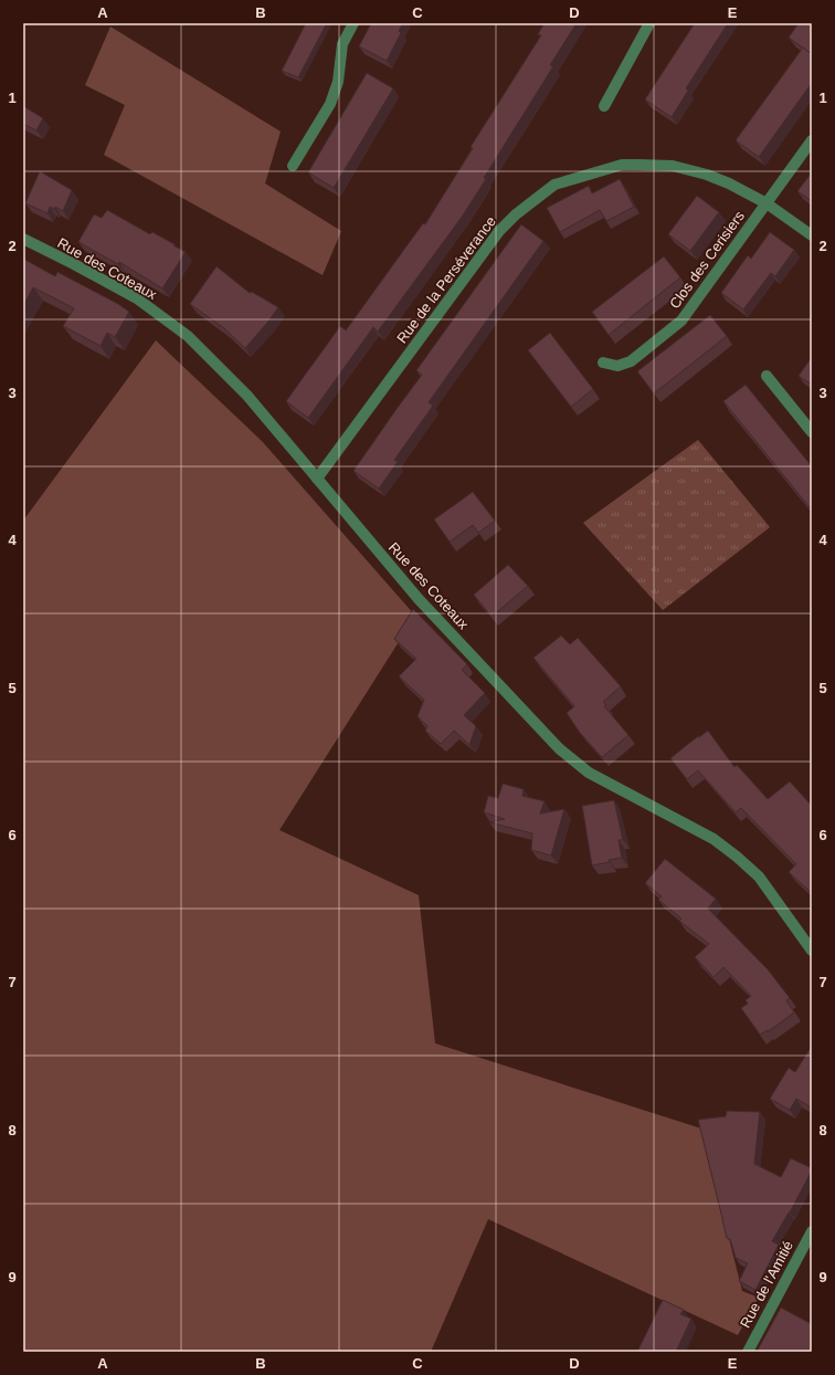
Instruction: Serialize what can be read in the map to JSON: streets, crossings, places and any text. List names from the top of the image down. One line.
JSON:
{"streets":{"street":["Clos des Cerisiers","Rue des Coteaux","Rue de la Perséverance","Rue de l'Amitié"]},"crossings":[["Clos des Cerisiers","Rue de la Perséverance"],["Rue des Coteaux","Rue de la Perséverance"]],"grid":{"columns":["A","B","C","D","E"],"rows":["1","2","3","4","5","6","7","8","9"]}}
